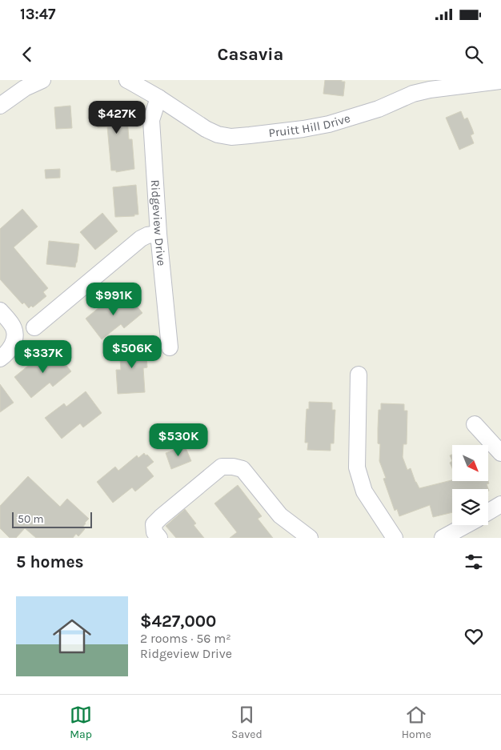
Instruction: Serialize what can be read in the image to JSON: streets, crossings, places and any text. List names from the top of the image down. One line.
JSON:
{"streets":{"street":["Pruitt Hill Drive","Ridgeview Drive"]},"crossings":[["Pruitt Hill Drive","Ridgeview Drive"]],"scale_bar":"50 m","north":"bottom right","page":{"status":"13:47","header":"Casavia","price":["$427K","$991K","$506K","$337K","$530K"],"scale":"50 m","heading":"5 homes","list":[{"name":"$427,000","note":"2 rooms · 56 m² · Ridgeview Drive"}],"tabs":["Map","Saved","Home"]}}
